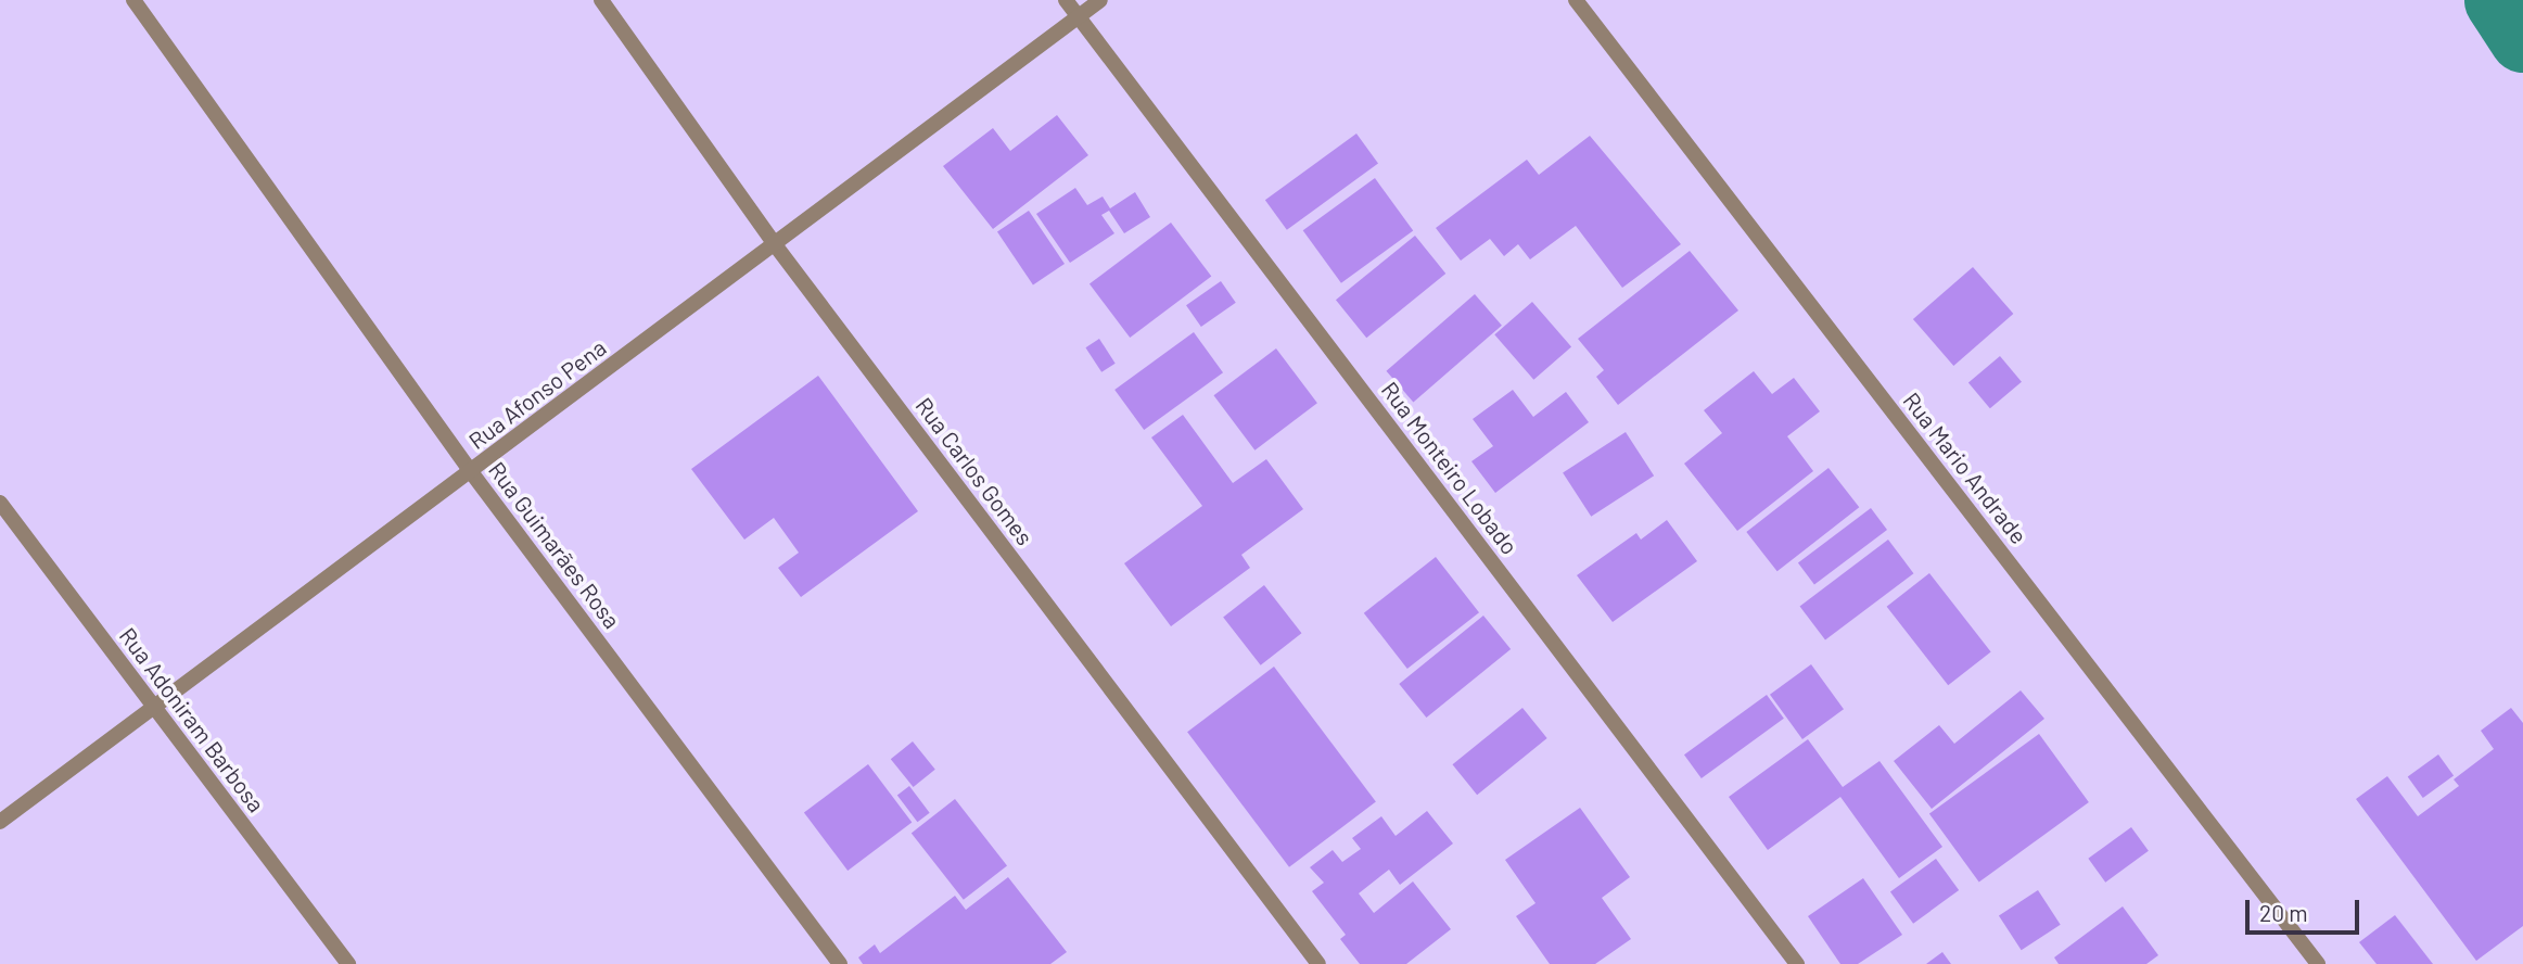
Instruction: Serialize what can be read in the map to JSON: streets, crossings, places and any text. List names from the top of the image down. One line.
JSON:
{"streets":{"street":["Rua Afonso Pena","Rua Monteiro Lobado","Rua Mario Andrade","Rua Carlos Gomes","Rua Guimarães Rosa","Rua Adoniram Barbosa"]},"crossings":[["Rua Afonso Pena","Rua Monteiro Lobado"],["Rua Afonso Pena","Rua Carlos Gomes"],["Rua Afonso Pena","Rua Guimarães Rosa"],["Rua Afonso Pena","Rua Adoniram Barbosa"]],"scale_bar":"20 m"}
